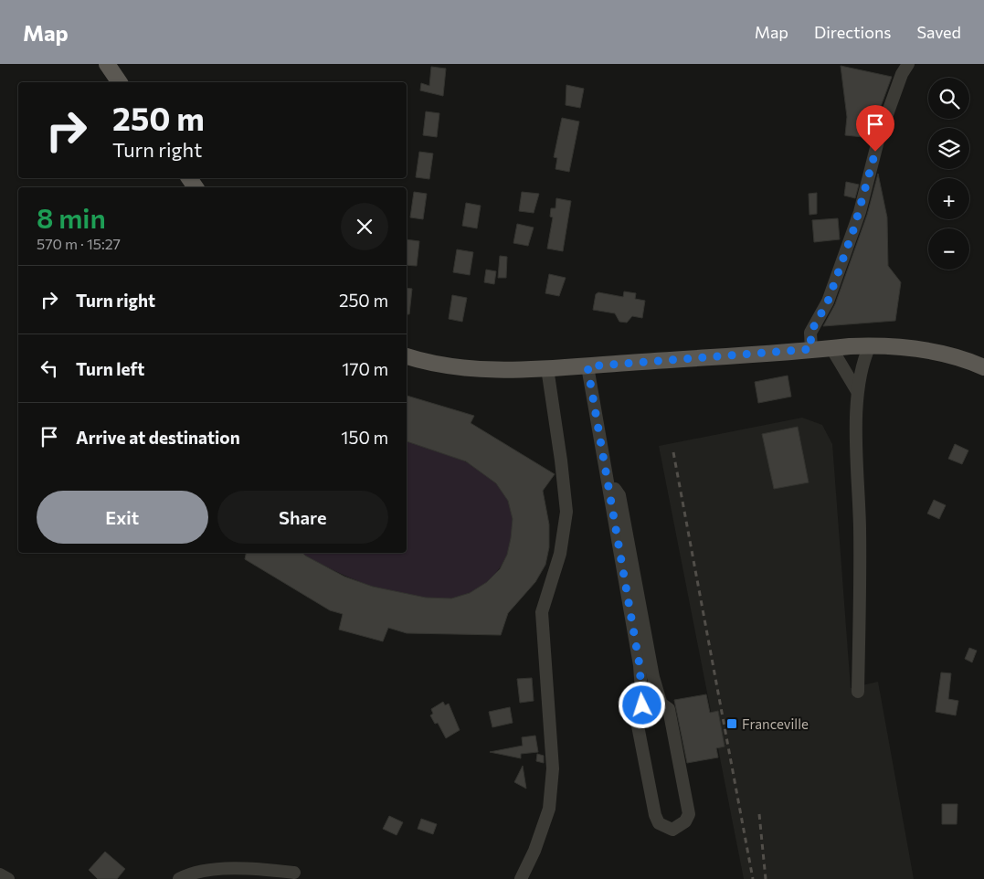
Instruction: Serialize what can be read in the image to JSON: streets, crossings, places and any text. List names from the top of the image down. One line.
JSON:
{"places":{"transit":["Franceville"]},"page":{"header":"Map","nav":["Map","Directions","Saved"],"map_buttons":["+","−"],"turn":["250 m","Turn right"],"heading":["8 min","570 m · 15:27"],"list":[{"name":"Turn right","value":"250 m"},{"name":"Turn left","value":"170 m"},{"name":"Arrive at destination","value":"150 m"}],"buttons":["Exit","Share"]}}
